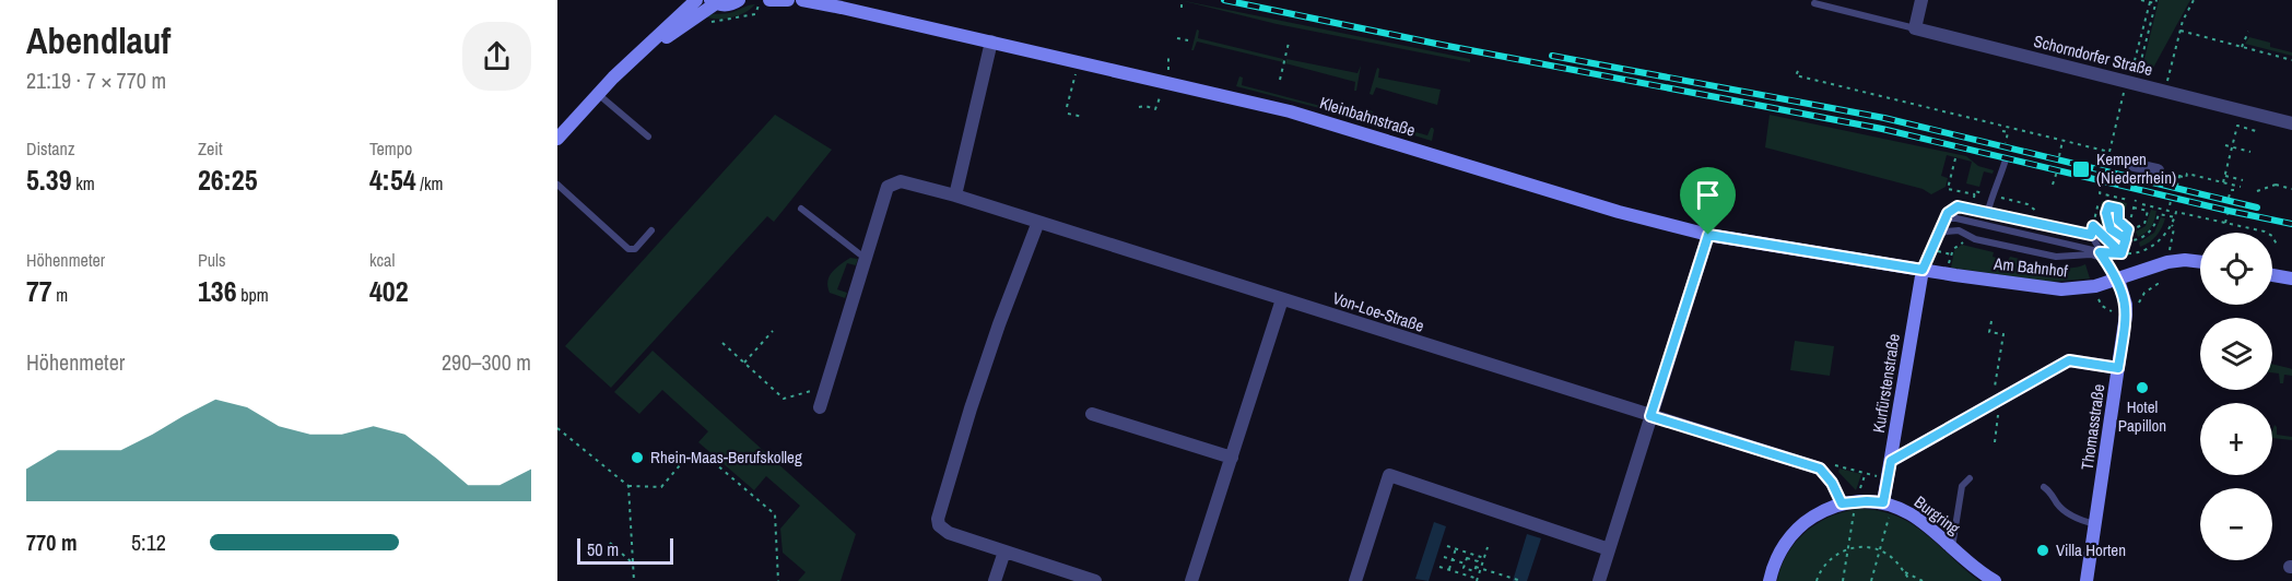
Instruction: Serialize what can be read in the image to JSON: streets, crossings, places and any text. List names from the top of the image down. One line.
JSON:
{"streets":{"street":["Schorndorfer Straße","Kleinbahnstraße","Am Bahnhof","Von-Loe-Straße","Kurfürstenstraße","Thomasstraße","Burgring"]},"crossings":[["Kleinbahnstraße","Am Bahnhof"],["Kleinbahnstraße","Kurfürstenstraße"],["Am Bahnhof","Kurfürstenstraße"],["Am Bahnhof","Thomasstraße"],["Kurfürstenstraße","Burgring"]],"places":{"transit":["Kempen (Niederrhein)"],"other":["Hotel Papillon","Rhein-Maas-Berufskolleg","Villa Horten"]},"scale_bar":"50 m","page":{"heading":["Abendlauf","21:19 · 7 × 770 m"],"stats":[["Distanz","5.39 km"],["Zeit","26:25"],["Tempo","4:54 /km"],["Höhenmeter","77 m"],["Puls","136 bpm"],["kcal","402"]],"map_buttons":["+","−"],"chart":["Höhenmeter","290–300 m"],"list":[{"name":"770 m","note":"5:12"}],"scale":"50 m"}}
